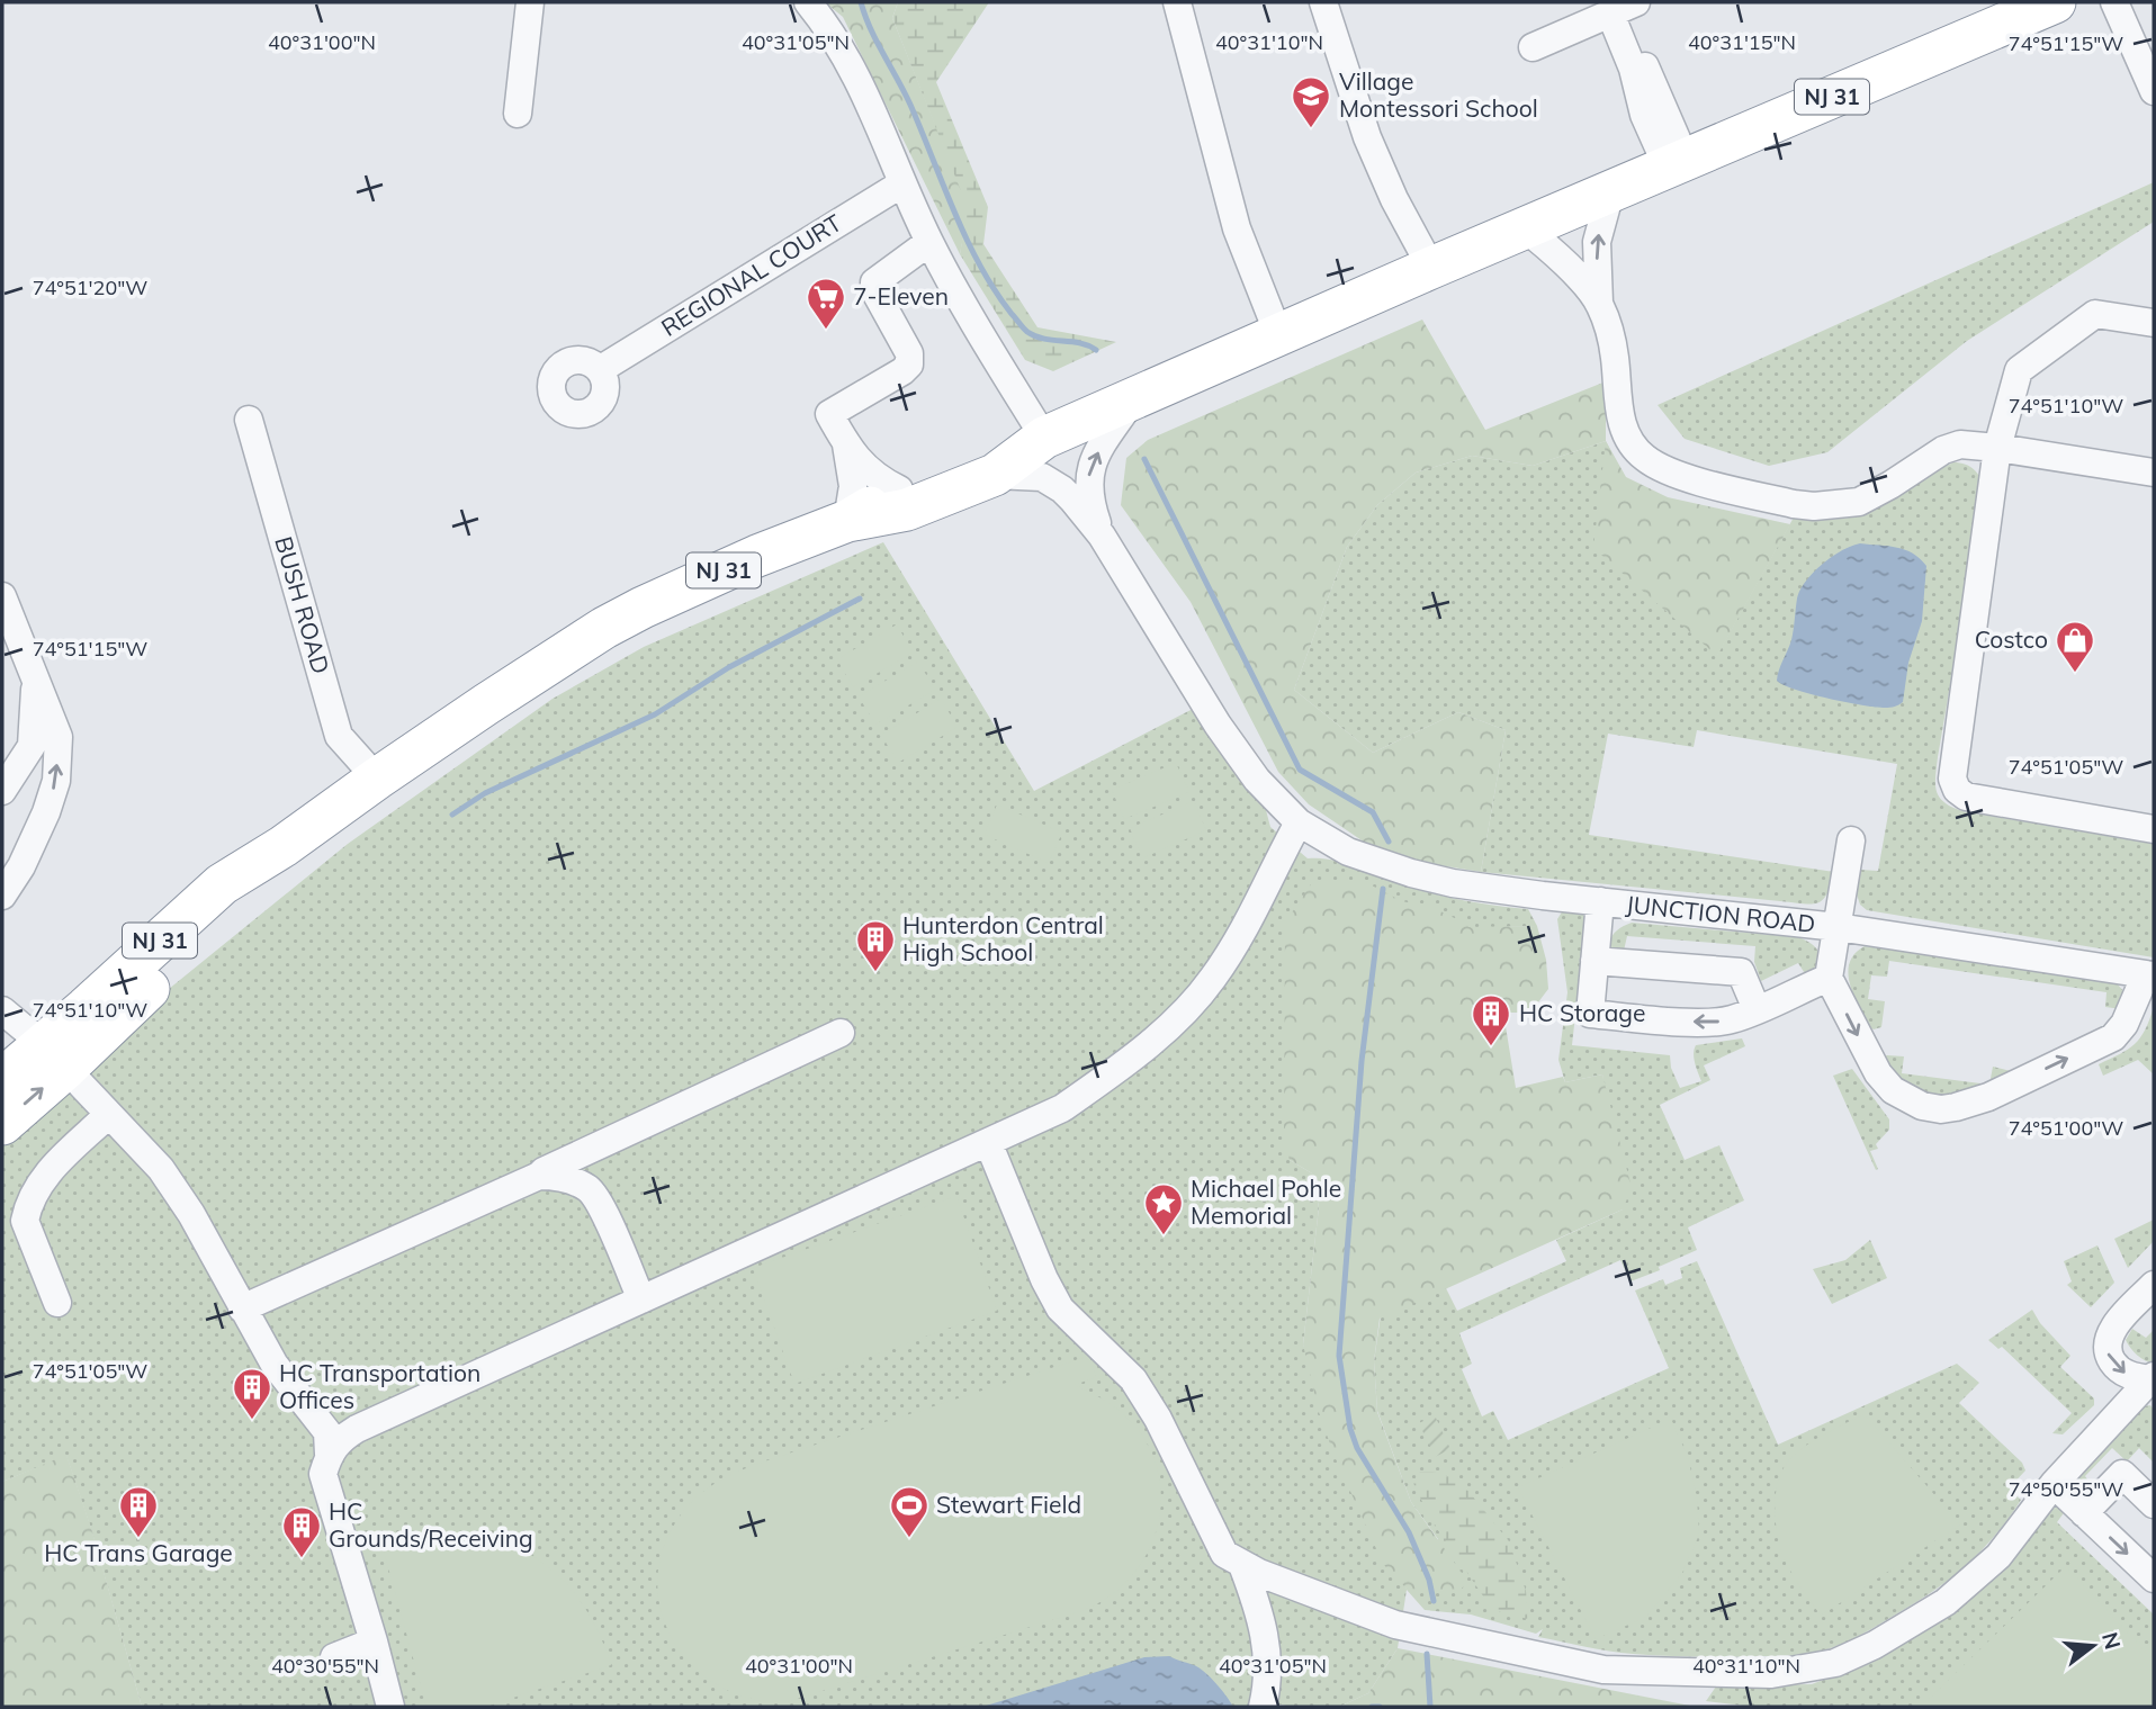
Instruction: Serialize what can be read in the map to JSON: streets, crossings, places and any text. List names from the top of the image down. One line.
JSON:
{"streets":{"highway":["NJ 31"],"street":["REGIONAL COURT","BUSH ROAD","JUNCTION ROAD"]},"crossings":[["NJ 31","BUSH ROAD"]],"places":{"school or university":["Village Montessori School"],"supermarket":["7-Eleven"],"shop":["Costco"],"building":["Hunterdon Central High School","HC Storage","HC Transportation Offices","HC Trans Garage","HC Grounds/Receiving"],"place":["Michael Pohle Memorial"],"sports":["Stewart Field"]},"north":"right","coordinates":["40°31'00\"N","40°31'05\"N","40°31'10\"N","40°31'15\"N","74°51'15\"W","74°51'20\"W","74°51'10\"W","74°51'05\"W","74°51'00\"W","74°50'55\"W","40°30'55\"N"]}
